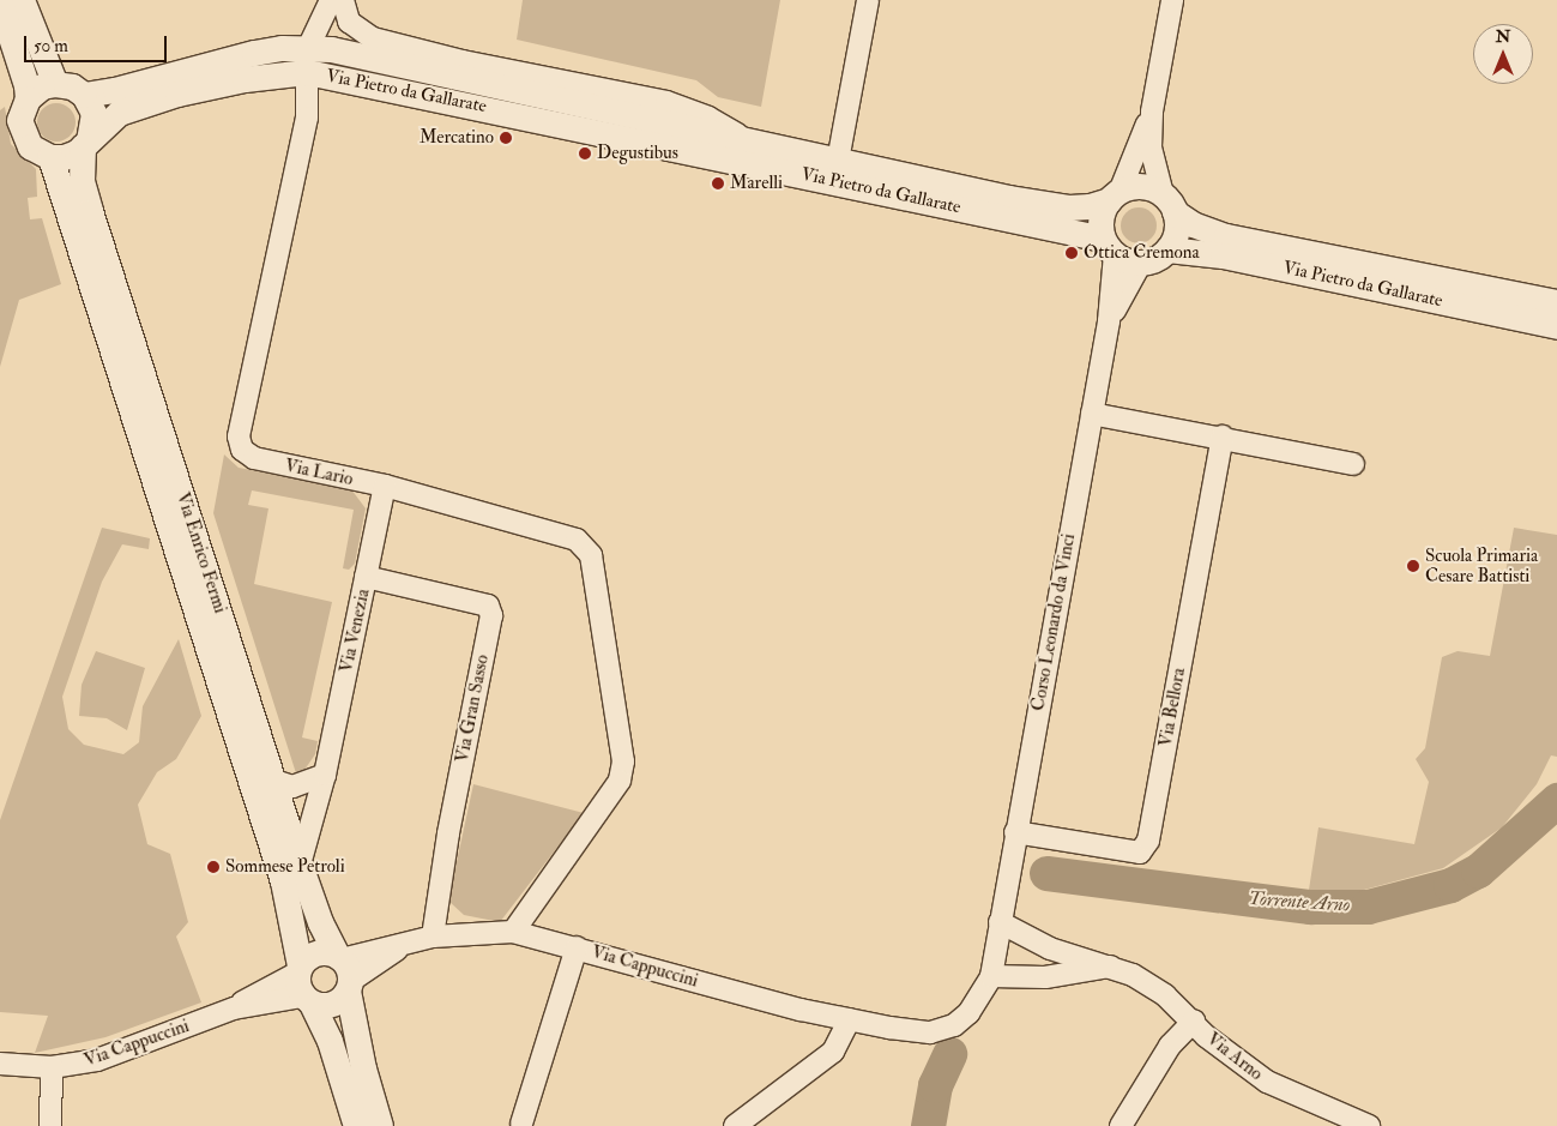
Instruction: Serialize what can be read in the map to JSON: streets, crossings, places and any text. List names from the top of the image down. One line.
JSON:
{"streets":{"street":["Via Pietro da Gallarate","Via Lario","Via Enrico Fermi","Corso Leonardo da Vinci","Via Venezia","Via Bellora","Via Gran Sasso","Via Cappuccini","Via Arno"]},"crossings":[["Via Pietro da Gallarate","Via Lario"],["Via Pietro da Gallarate","Corso Leonardo da Vinci"],["Via Lario","Via Venezia"],["Via Lario","Via Cappuccini"],["Via Enrico Fermi","Via Venezia"],["Via Enrico Fermi","Via Cappuccini"],["Corso Leonardo da Vinci","Via Bellora"],["Corso Leonardo da Vinci","Via Cappuccini"],["Corso Leonardo da Vinci","Via Arno"],["Via Venezia","Via Gran Sasso"],["Via Gran Sasso","Via Cappuccini"]],"water":["Torrente Arno"],"places":["Mercatino","Degustibus","Marelli","Ottica Cremona","Scuola Primaria Cesare Battisti","Sommese Petroli"],"scale_bar":"50 m","north":"top"}
